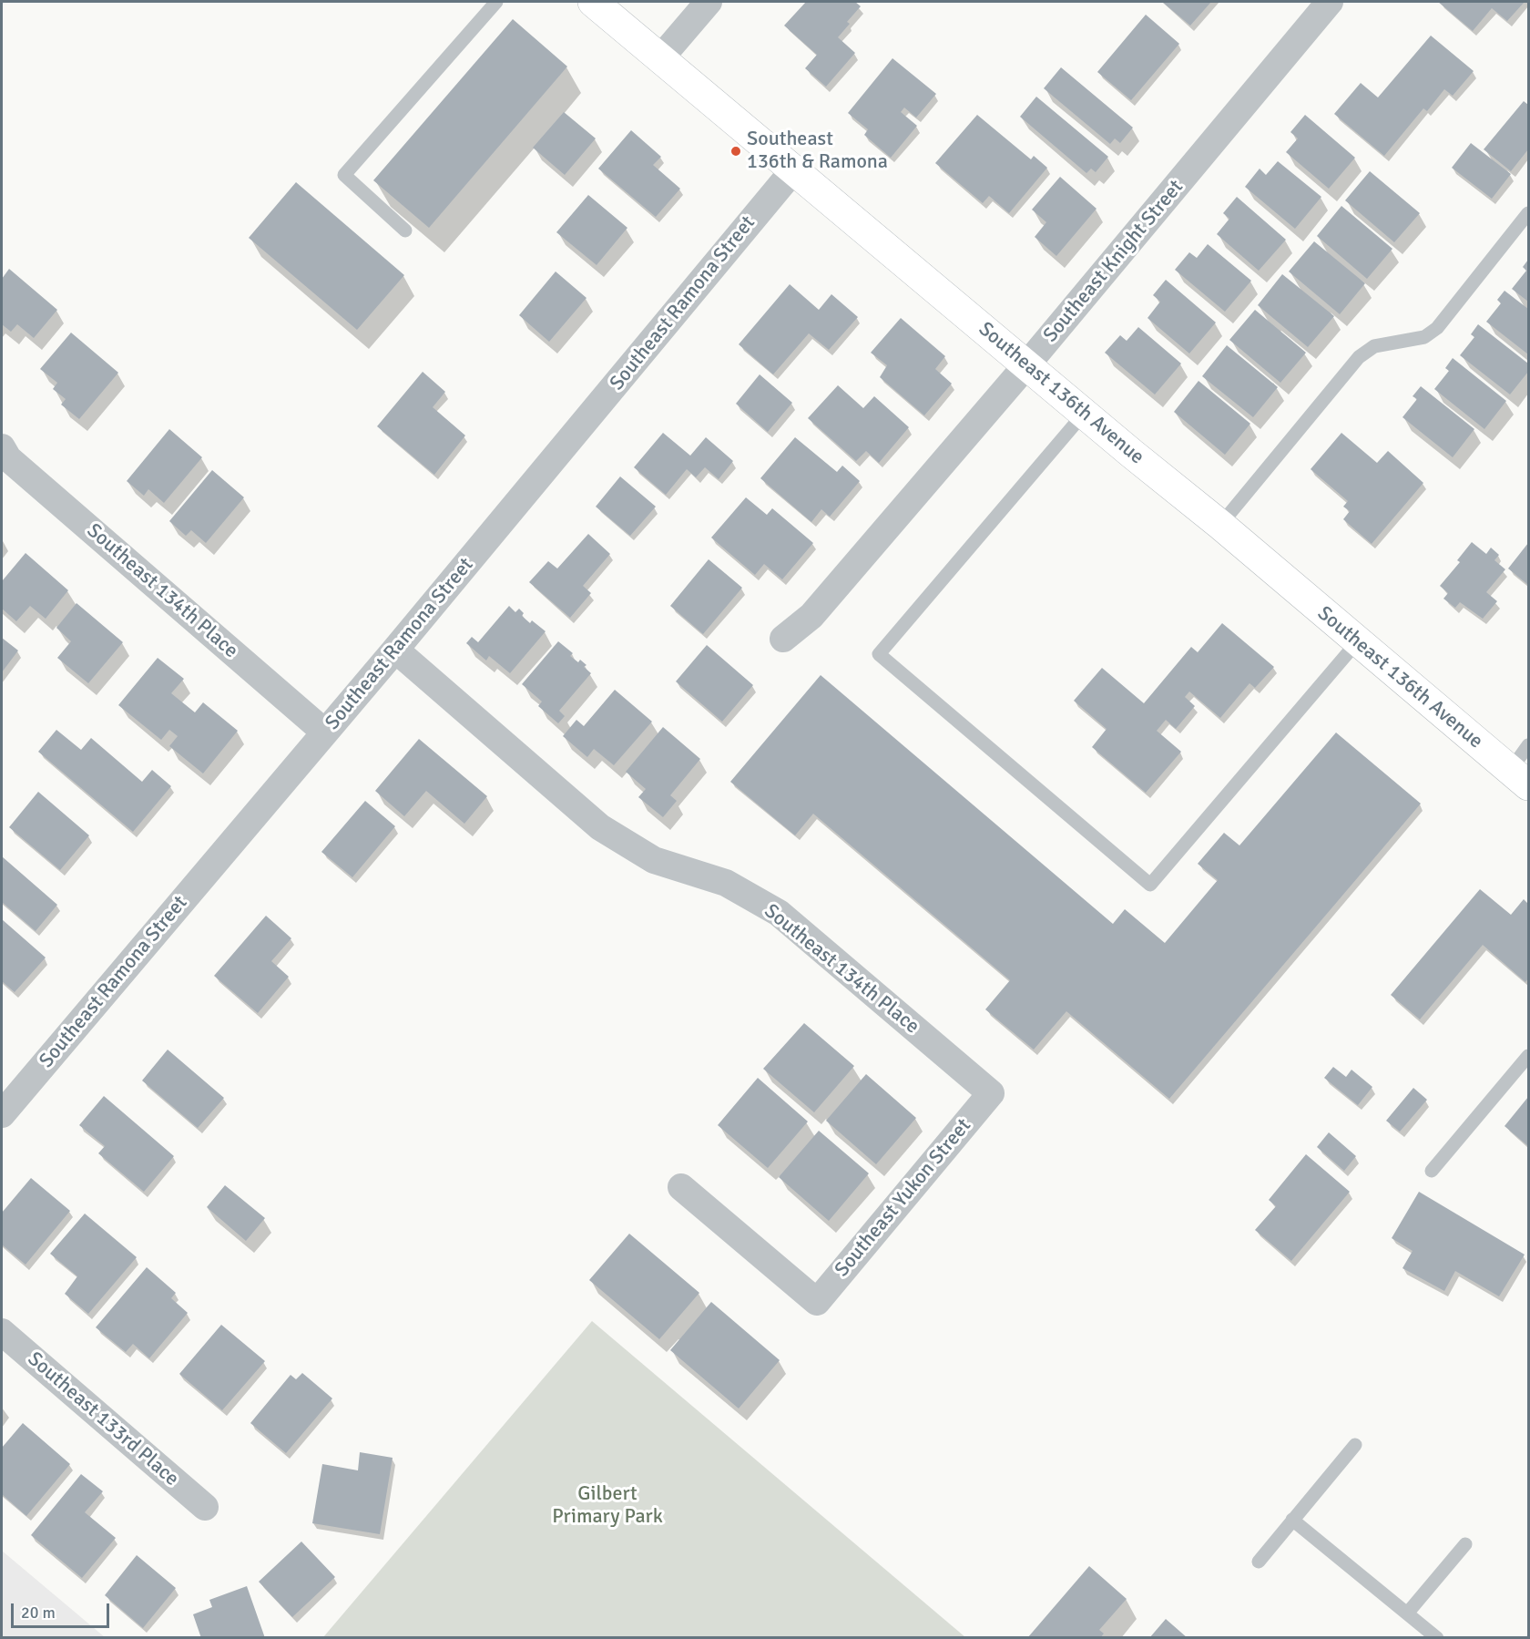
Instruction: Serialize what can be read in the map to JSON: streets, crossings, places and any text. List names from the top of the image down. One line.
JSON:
{"streets":{"street":["Southeast Knight Street","Southeast Ramona Street","Southeast 136th Avenue","Southeast 134th Place","Southeast Yukon Street","Southeast 133rd Place"]},"crossings":[["Southeast Knight Street","Southeast 136th Avenue"],["Southeast Ramona Street","Southeast 136th Avenue"],["Southeast Ramona Street","Southeast 134th Place"],["Southeast 134th Place","Southeast Yukon Street"]],"parks":["Gilbert Primary Park"],"places":["Southeast 136th & Ramona"],"scale_bar":"20 m"}
